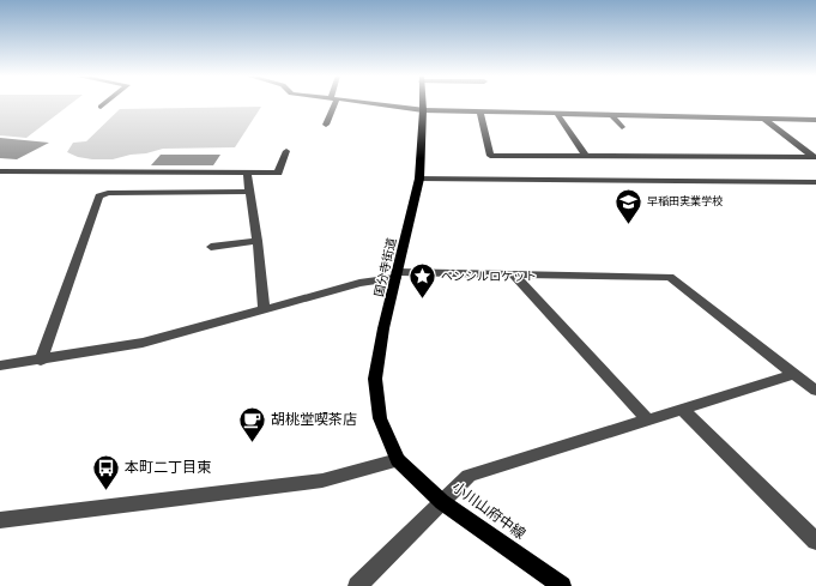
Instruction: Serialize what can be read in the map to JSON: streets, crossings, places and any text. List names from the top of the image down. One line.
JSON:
{"streets":{"main road":["国分寺街道","小川山府中線"]},"crossings":[["国分寺街道","小川山府中線"]],"places":{"school or university":["早稲田実業学校"],"place":["ペンシルロケット"],"cafe":["胡桃堂喫茶店"],"bus stop":["本町二丁目東"]}}
